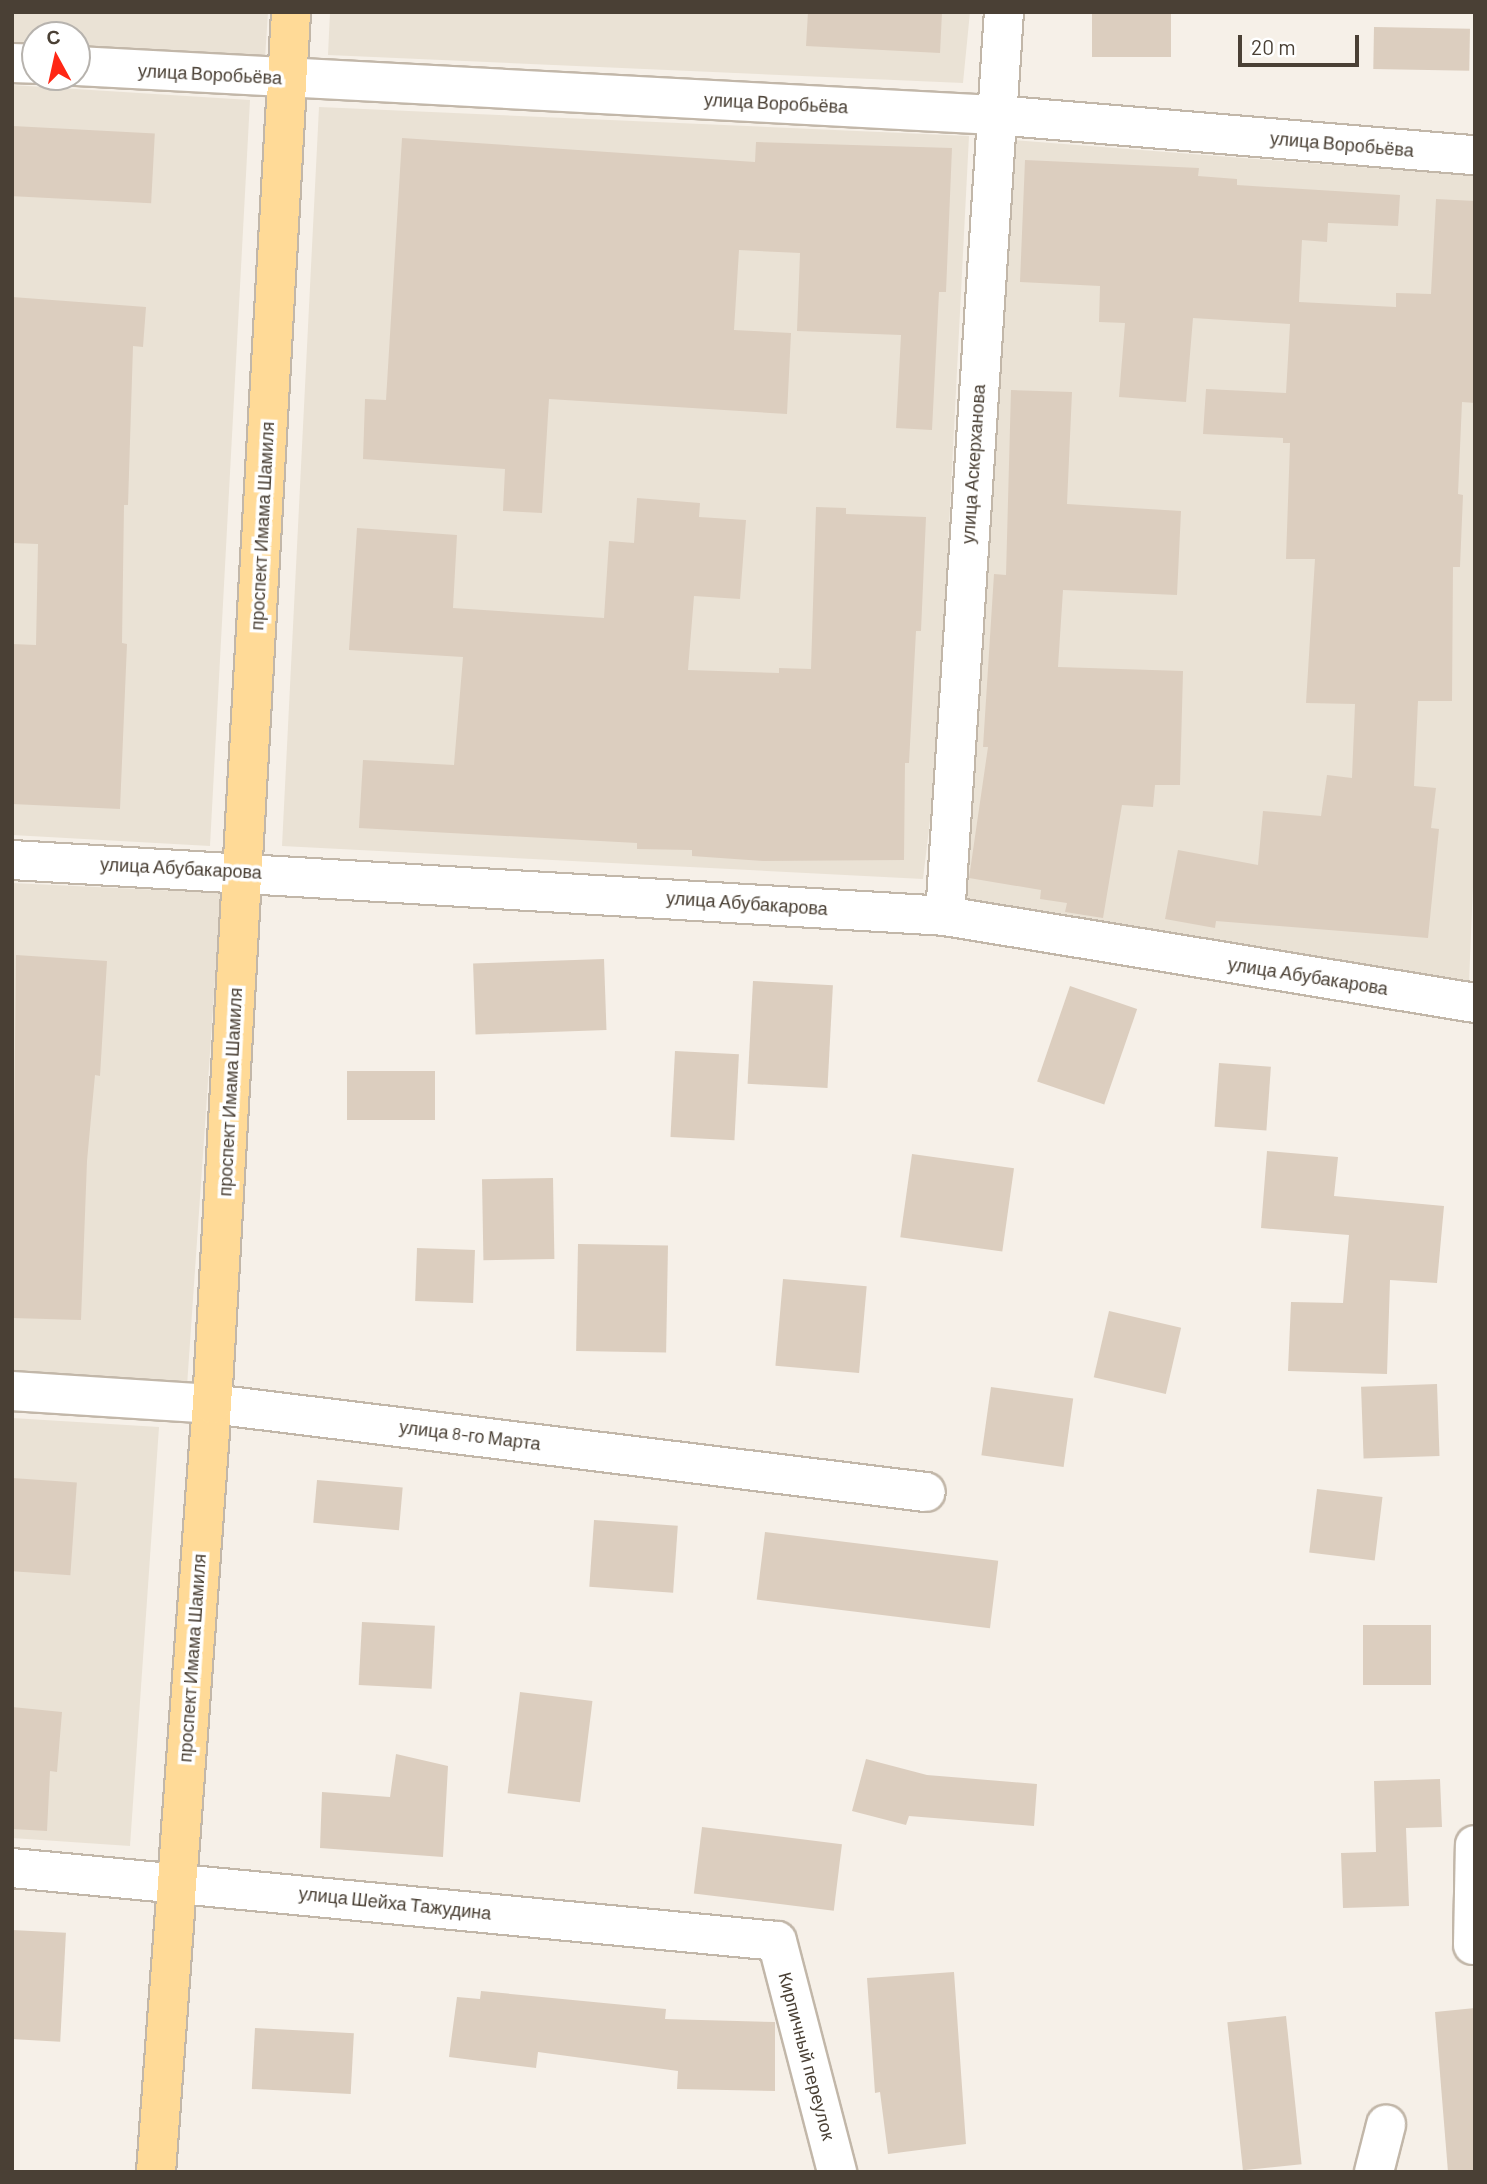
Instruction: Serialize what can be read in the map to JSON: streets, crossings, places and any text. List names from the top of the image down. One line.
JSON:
{"streets":{"main road":["проспект Имама Шамиля"],"street":["улица Воробьёва","улица Аскерханова","улица Абубакарова","улица 8-го Марта","улица Шейха Тажудина","Кирпичный переулок"]},"crossings":[["улица Воробьёва","улица Аскерханова"],["улица Воробьёва","проспект Имама Шамиля"],["улица Аскерханова","улица Абубакарова"],["проспект Имама Шамиля","улица Абубакарова"],["проспект Имама Шамиля","улица 8-го Марта"],["проспект Имама Шамиля","улица Шейха Тажудина"],["улица Шейха Тажудина","Кирпичный переулок"]],"scale_bar":"20 m","north":"top"}
